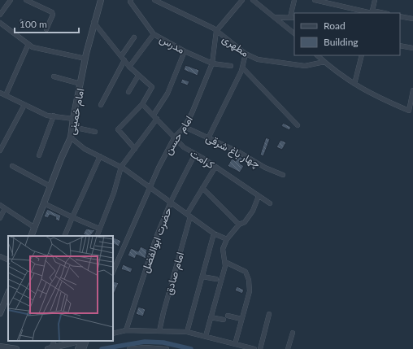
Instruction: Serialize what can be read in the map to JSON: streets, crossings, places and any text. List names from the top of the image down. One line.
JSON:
{"streets":{"street":["مدرس","مطهری","امام خمینی","امام حسن","چهار باغ شرقی","کرامت","حضرت ابوالفضل","امام صادق"]},"crossings":[["مدرس","امام حسن"],["مطهری","امام حسن"],["امام حسن","چهار باغ شرقی"],["امام حسن","کرامت"],["کرامت","حضرت ابوالفضل"],["کرامت","امام صادق"]],"legend":["Road","Building"],"scale_bar":"100 m"}
